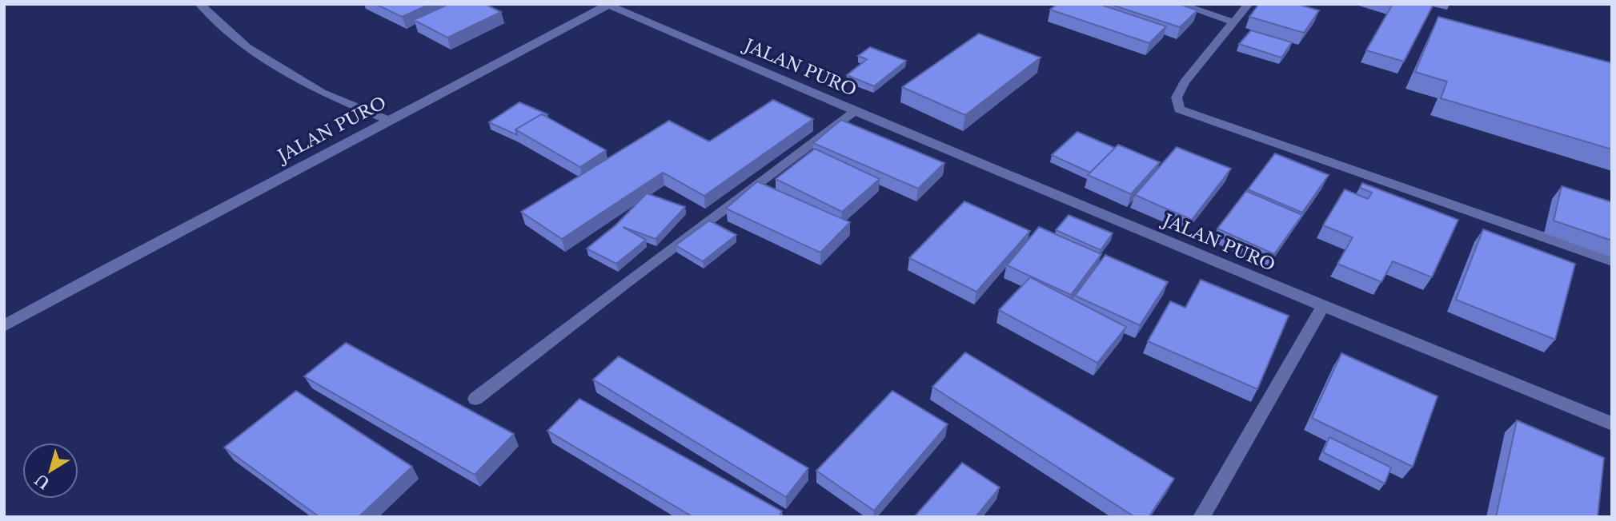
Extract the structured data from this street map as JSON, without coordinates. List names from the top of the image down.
{
  "streets": {
    "street": ["JALAN PURO"]
  },
  "north": "bottom left"
}
